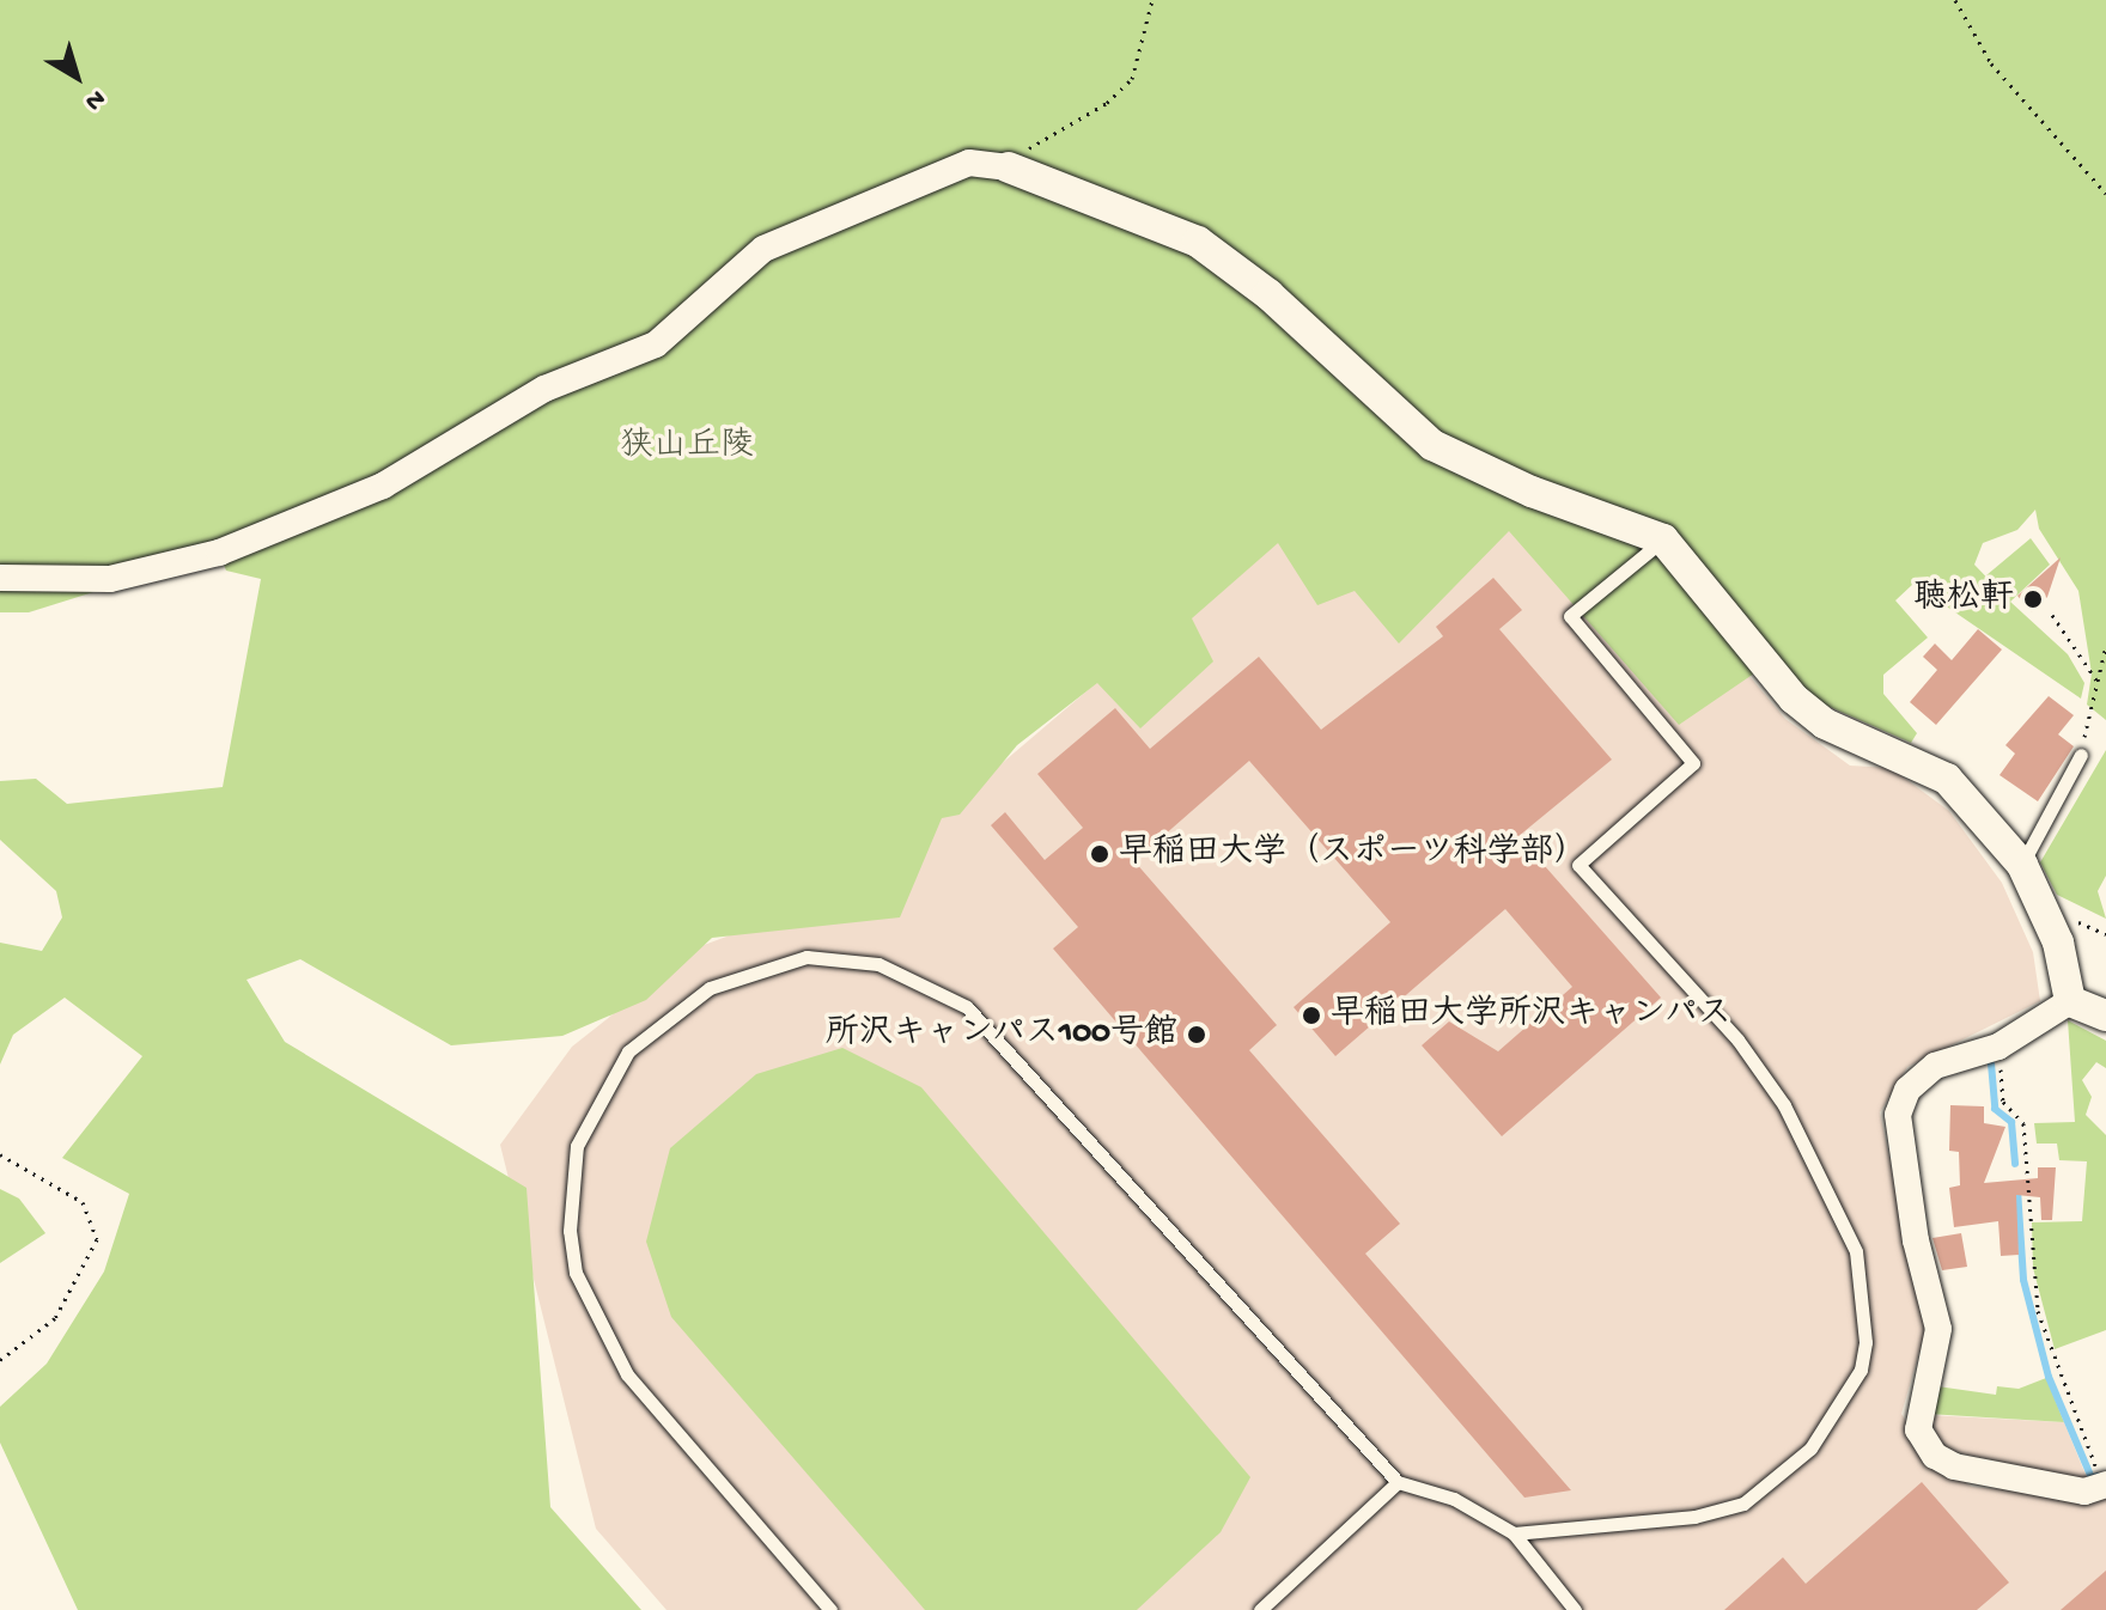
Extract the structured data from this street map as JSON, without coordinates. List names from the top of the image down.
{
  "parks": ["狭山丘陵"],
  "places": [
    "聴松軒",
    "早稲田大学（スポーツ科学部）",
    "早稲田大学所沢キャンパス",
    "所沢キャンパス100号館"
  ],
  "north": "bottom right"
}
